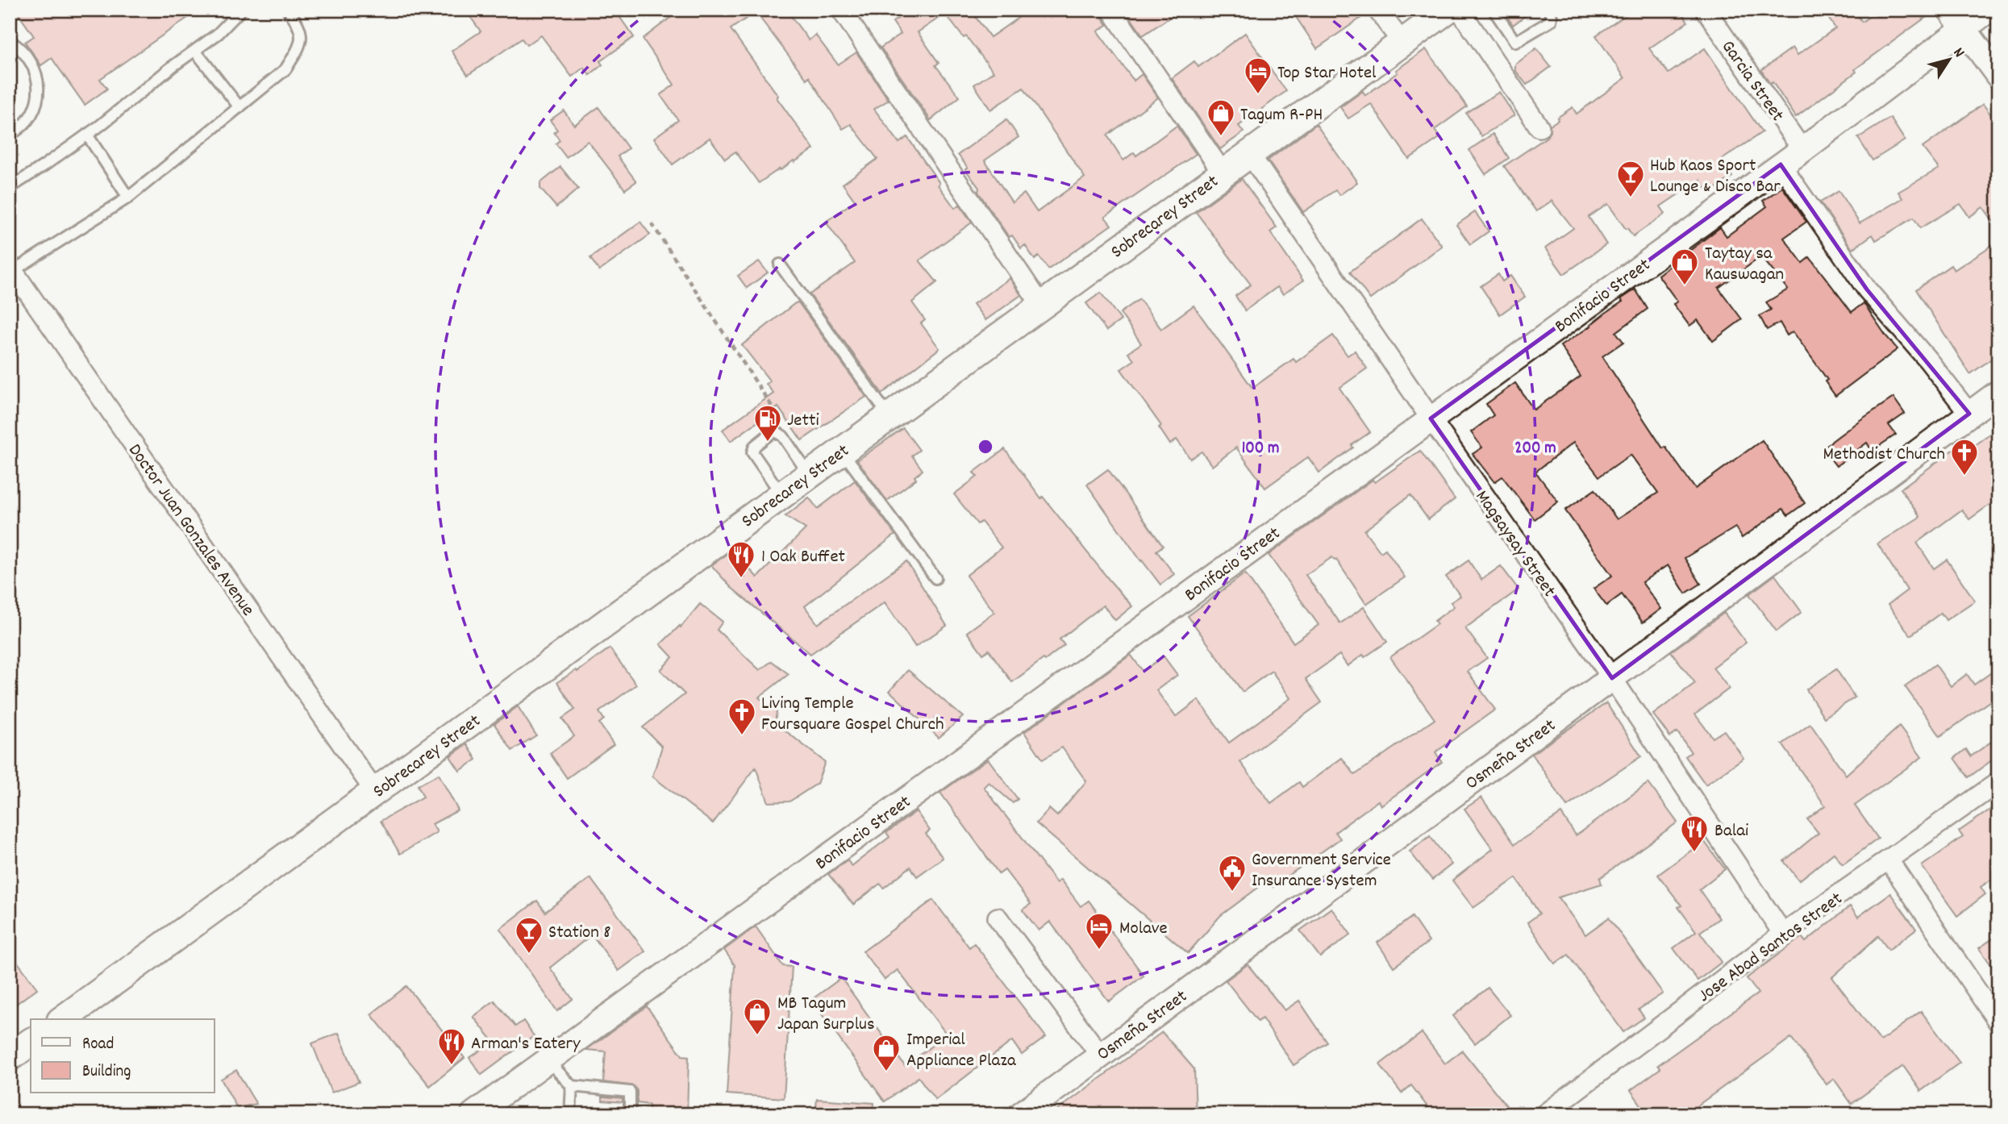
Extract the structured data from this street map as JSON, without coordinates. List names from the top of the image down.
{
  "streets": {
    "main road": ["Sobrecarey Street"],
    "street": [
      "Garcia Street",
      "Bonifacio Street",
      "Doctor Juan Gonzales Avenue",
      "Magsaysay Street",
      "Osmeña Street",
      "Jose Abad Santos Street"
    ]
  },
  "crossings": [
    ["Garcia Street", "Bonifacio Street"],
    ["Sobrecarey Street", "Doctor Juan Gonzales Avenue"],
    ["Sobrecarey Street", "Magsaysay Street"],
    ["Bonifacio Street", "Magsaysay Street"],
    ["Magsaysay Street", "Osmeña Street"],
    ["Magsaysay Street", "Jose Abad Santos Street"]
  ],
  "places": {
    "hotel": ["Top Star Hotel", "Molave"],
    "shop": [
      "Tagum R-PH",
      "Taytay sa Kauswagan",
      "MB Tagum Japan Surplus",
      "Imperial Appliance Plaza"
    ],
    "bar": ["Hub Kaos Sport Lounge & Disco Bar", "Station 8"],
    "fuel station": ["Jetti"],
    "church": ["Methodist Church", "Living Temple Foursquare Gospel Church"],
    "restaurant": ["1 Oak Buffet", "Balai", "Arman's Eatery"],
    "public building": ["Government Service Insurance System"]
  },
  "legend": ["Road", "Building"],
  "north": "top right",
  "rings": ["100 m", "200 m"]
}
